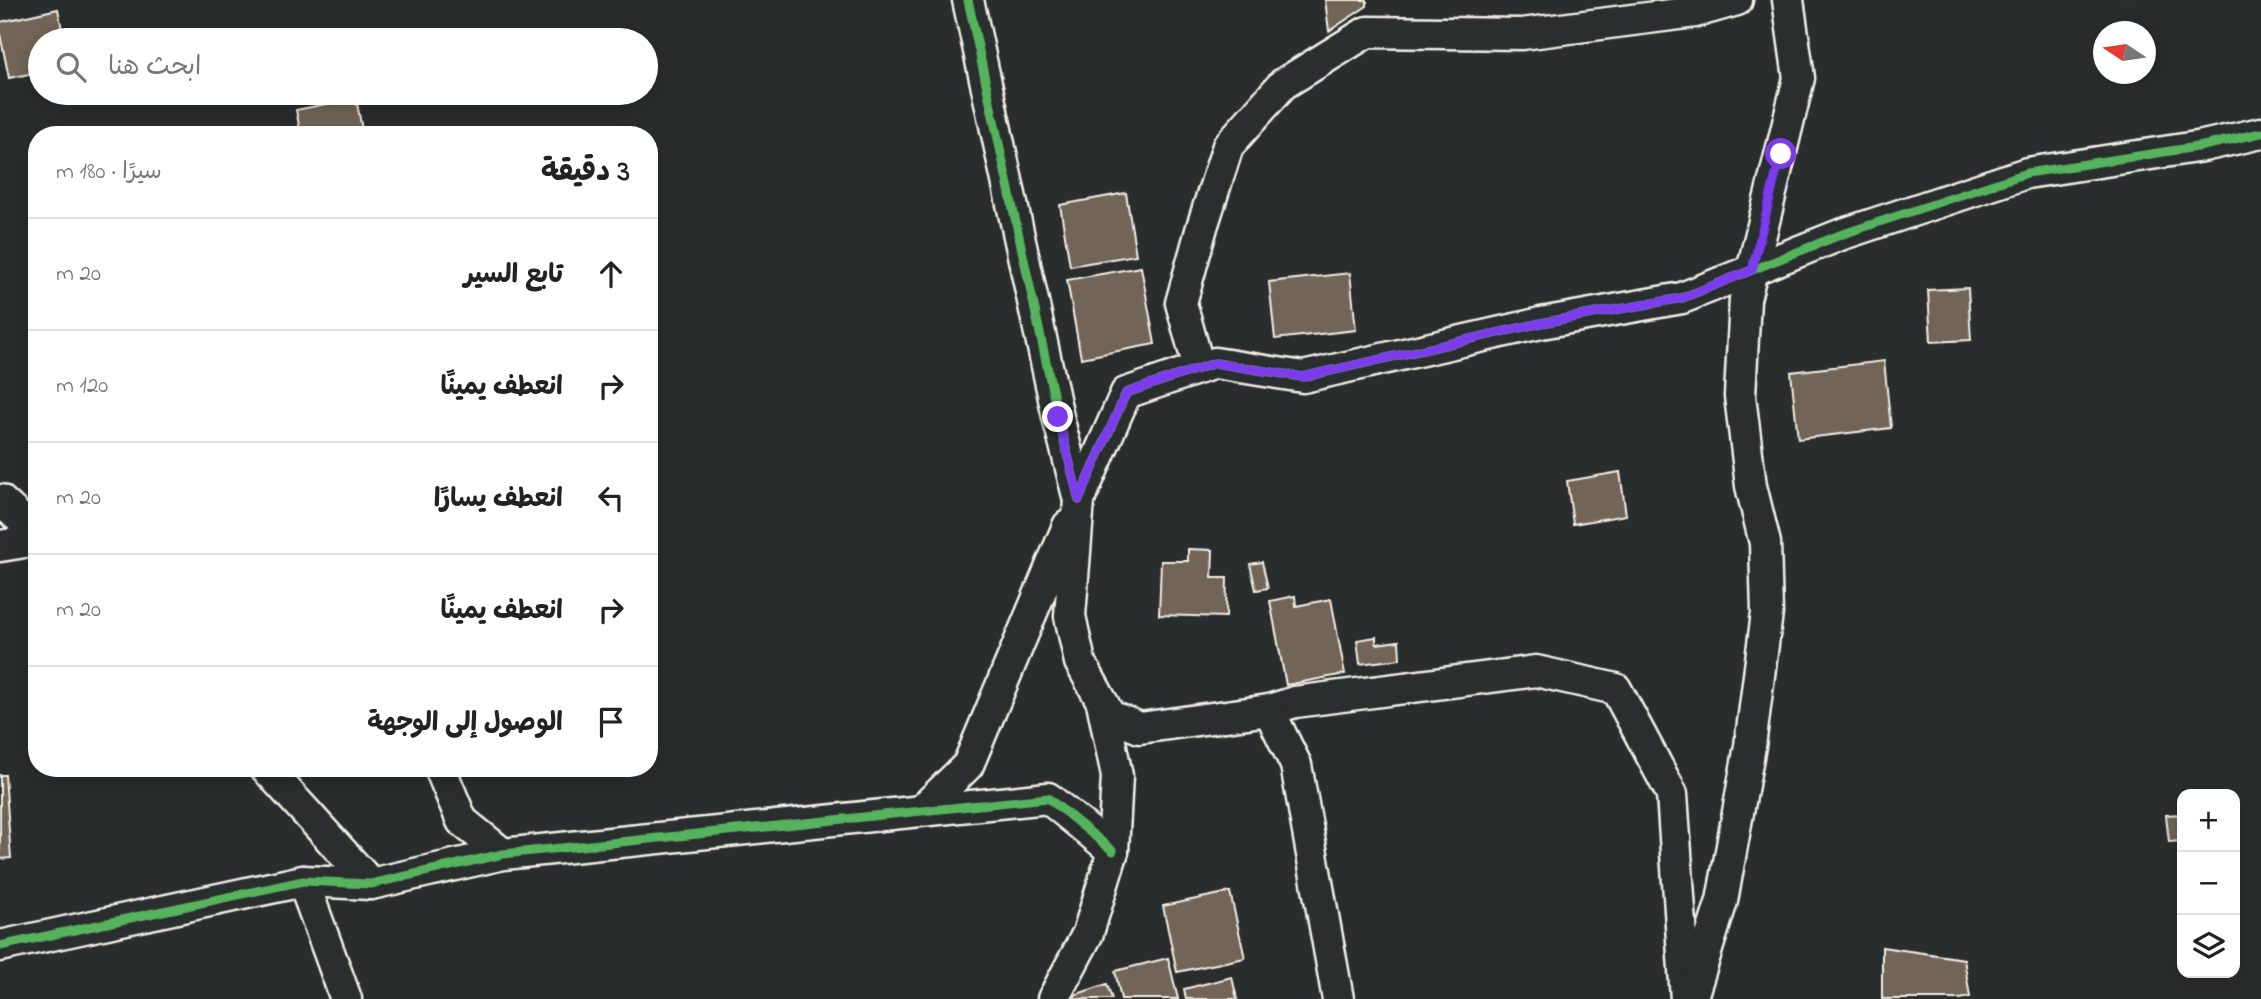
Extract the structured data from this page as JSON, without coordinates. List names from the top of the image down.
{
  "north": "left",
  "page": {
    "search": "ابحث هنا",
    "heading": ["3 دقيقة", "سيرًا · 180 m"],
    "list": [
      ["تابع السير", "20 m"],
      ["انعطف يمينًا", "120 m"],
      ["انعطف يسارًا", "20 m"],
      ["انعطف يمينًا", "20 m"],
      "الوصول إلى الوجهة"
    ],
    "map_buttons": ["+", "−"]
  }
}
